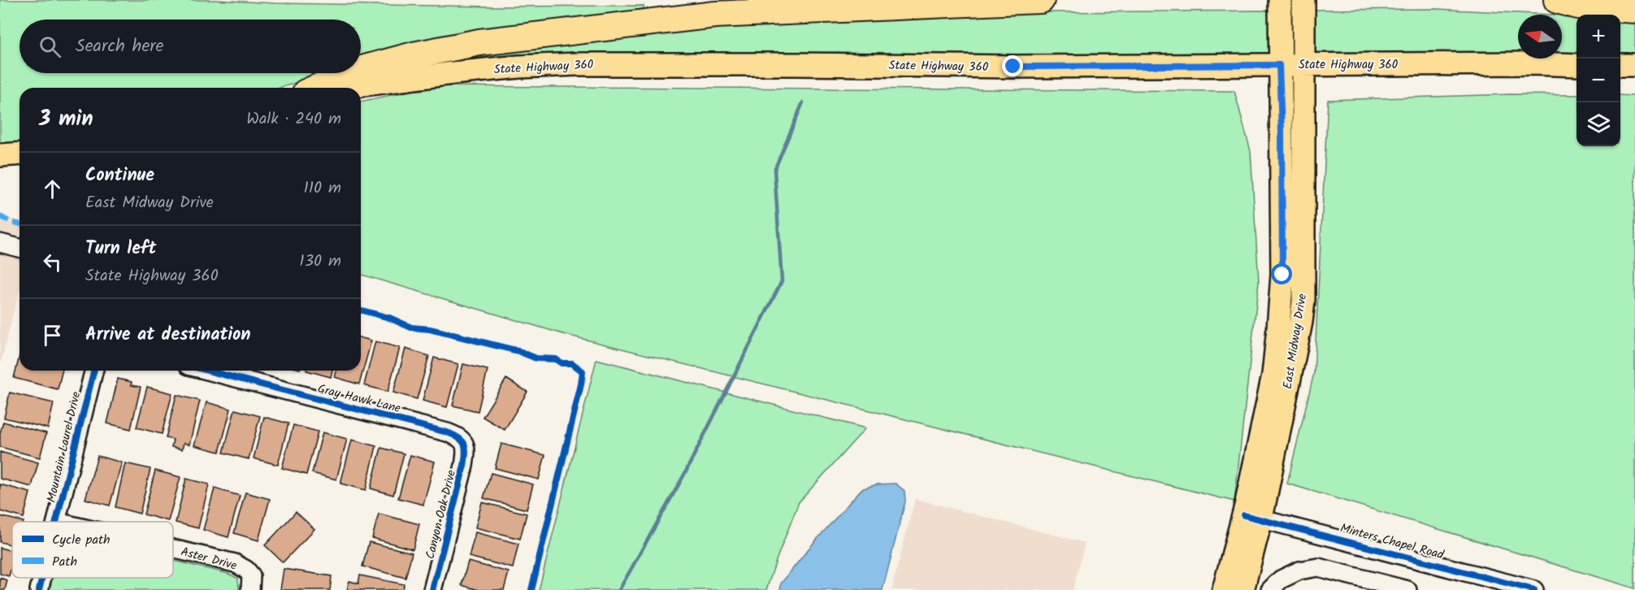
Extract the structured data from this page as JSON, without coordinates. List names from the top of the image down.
{
  "streets": {
    "main road": ["State Highway 360", "East Midway Drive"],
    "street": [
      "Gray Hawk Lane",
      "Mountain Laurel Drive",
      "Canyon Oak Drive",
      "Minters Chapel Road",
      "Aster Drive"
    ]
  },
  "crossings": [
    ["State Highway 360", "East Midway Drive"],
    ["East Midway Drive", "Minters Chapel Road"],
    ["Gray Hawk Lane", "Canyon Oak Drive"]
  ],
  "legend": ["Cycle path", "Path"],
  "north": "left",
  "page": {
    "map_buttons": ["+", "−"],
    "search": "Search here",
    "heading": ["3 min", "Walk · 240 m"],
    "list": [
      ["Continue", "East Midway Drive", "110 m"],
      ["Turn left", "State Highway 360", "130 m"],
      "Arrive at destination"
    ]
  }
}
